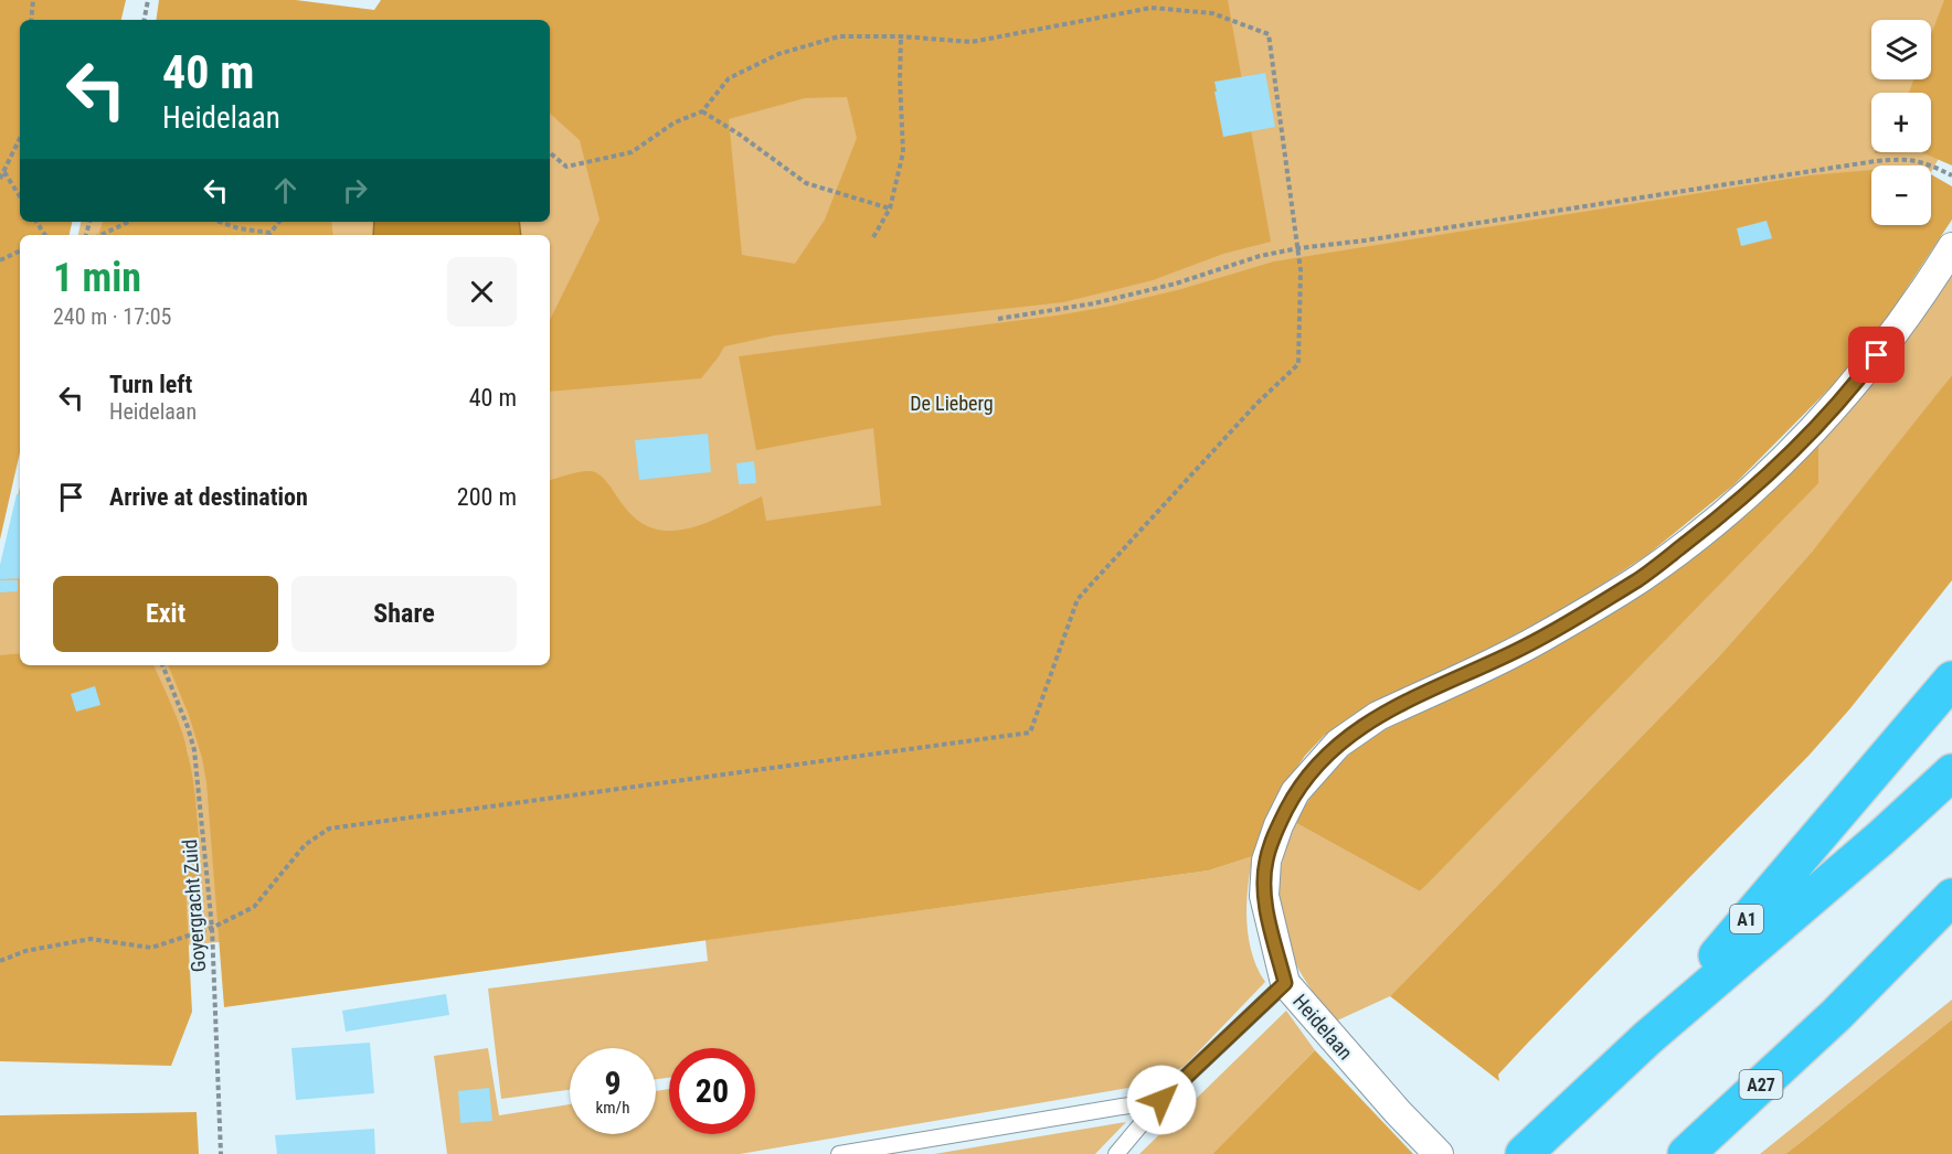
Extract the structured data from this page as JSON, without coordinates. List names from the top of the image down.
{
  "streets": {
    "highway": ["A1", "A27"],
    "street": ["Heidelaan"],
    "path": ["Goyergracht Zuid"]
  },
  "parks": ["De Lieberg"],
  "page": {
    "map_buttons": ["+", "−"],
    "turn": ["40 m", "Heidelaan"],
    "heading": ["1 min", "240 m · 17:05"],
    "list": [
      {
        "name": "Turn left",
        "note": "Heidelaan",
        "value": "40 m"
      },
      {
        "name": "Arrive at destination",
        "value": "200 m"
      }
    ],
    "buttons": ["Exit", "Share"],
    "speed": "9 km/h",
    "limit": "20"
  }
}
